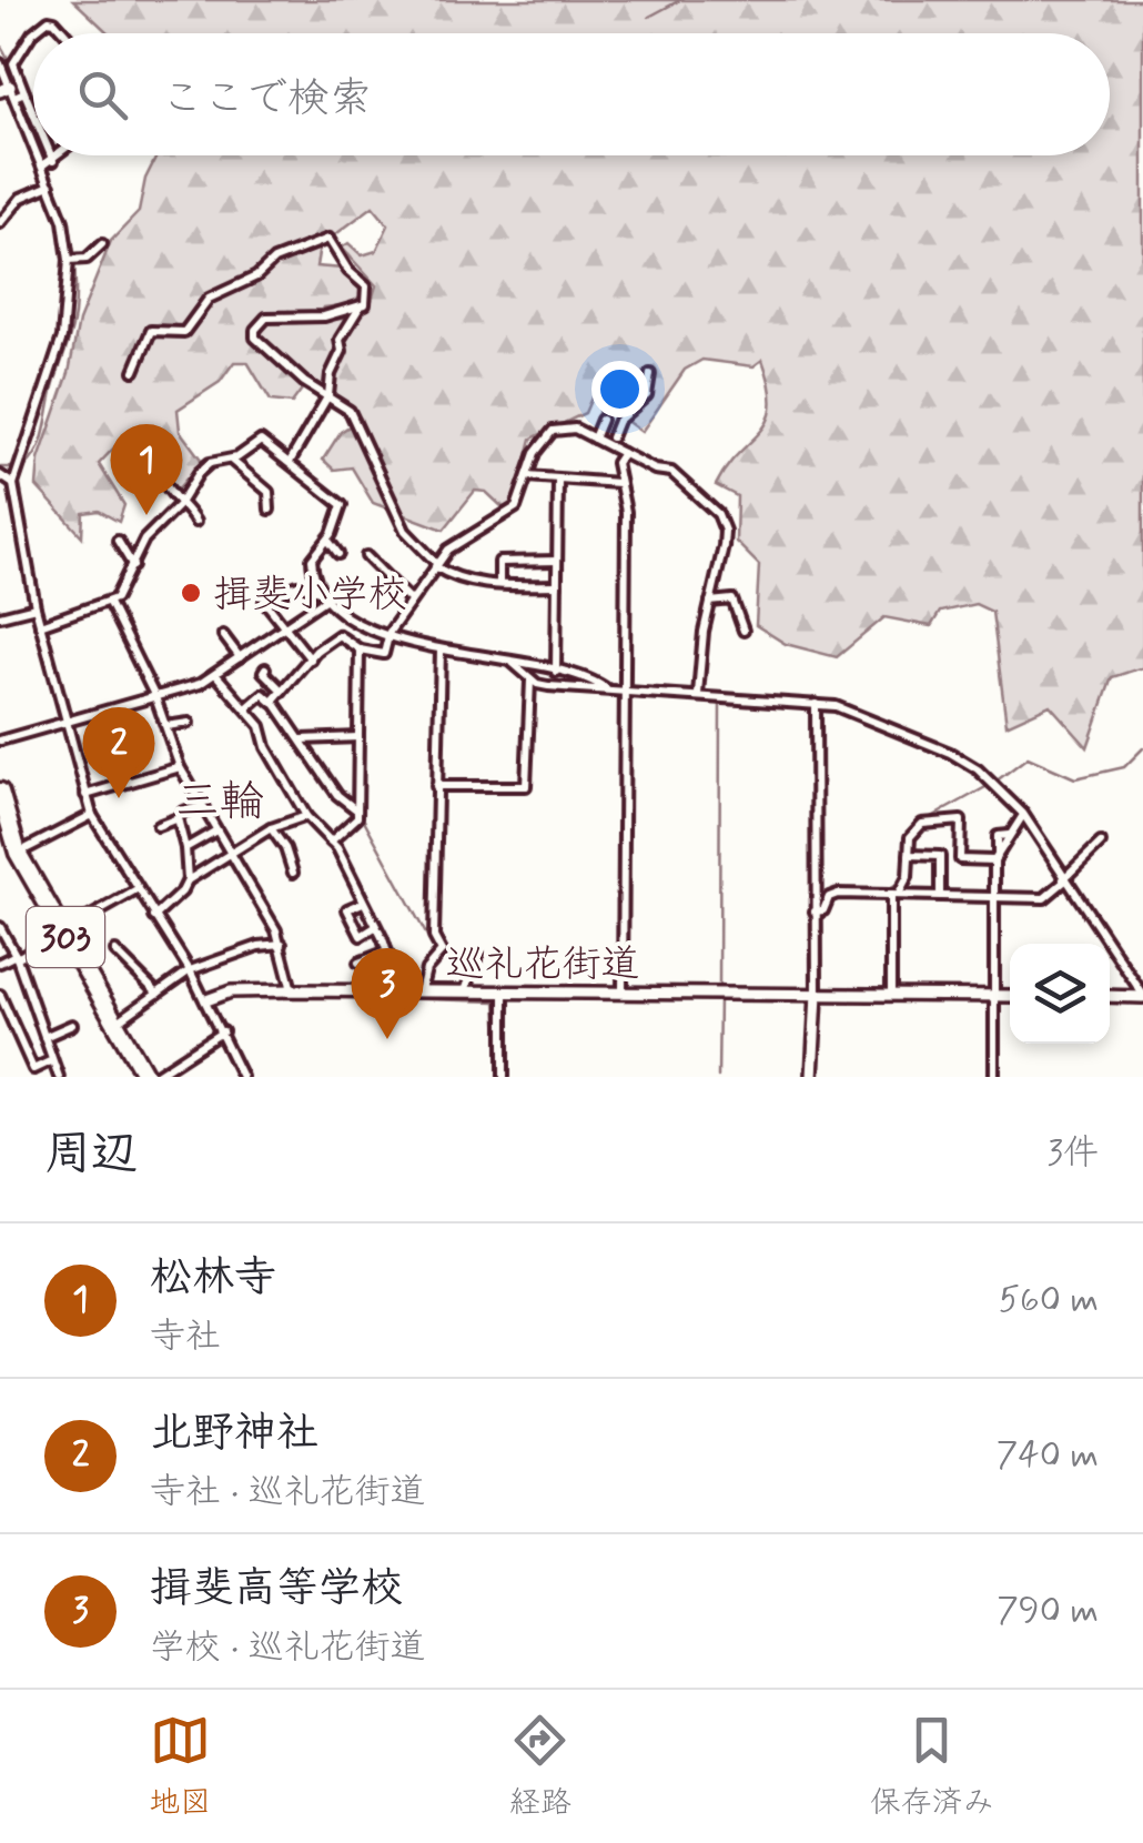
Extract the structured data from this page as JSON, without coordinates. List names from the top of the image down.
{
  "streets": {
    "highway": ["303"],
    "street": ["巡礼花街道"]
  },
  "districts": ["三輪"],
  "places": ["揖斐小学校"],
  "page": {
    "search": "ここで検索",
    "pins": ["1", "2", "3"],
    "heading": ["周辺", "3件"],
    "list": [
      {
        "mark": "1",
        "name": "松林寺",
        "note": "寺社",
        "value": "560 m"
      },
      {
        "mark": "2",
        "name": "北野神社",
        "note": "寺社 · 巡礼花街道",
        "value": "740 m"
      },
      {
        "mark": "3",
        "name": "揖斐高等学校",
        "note": "学校 · 巡礼花街道",
        "value": "790 m"
      }
    ],
    "nav": ["地図", "経路", "保存済み"]
  }
}
